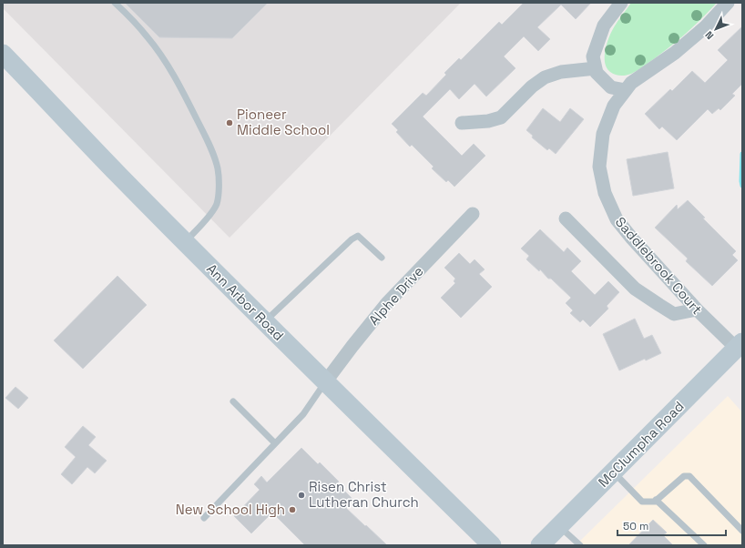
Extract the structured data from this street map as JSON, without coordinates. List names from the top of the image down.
{
  "streets": {
    "main road": ["Ann Arbor Road", "McClumpha Road"],
    "street": ["Saddlebrook Court", "Alphe Drive"]
  },
  "crossings": [
    ["Saddlebrook Court", "McClumpha Road"],
    ["Alphe Drive", "Ann Arbor Road"]
  ],
  "places": ["Pioneer Middle School", "Risen Christ Lutheran Church", "New School High"],
  "scale_bar": "50 m",
  "north": "bottom left"
}
